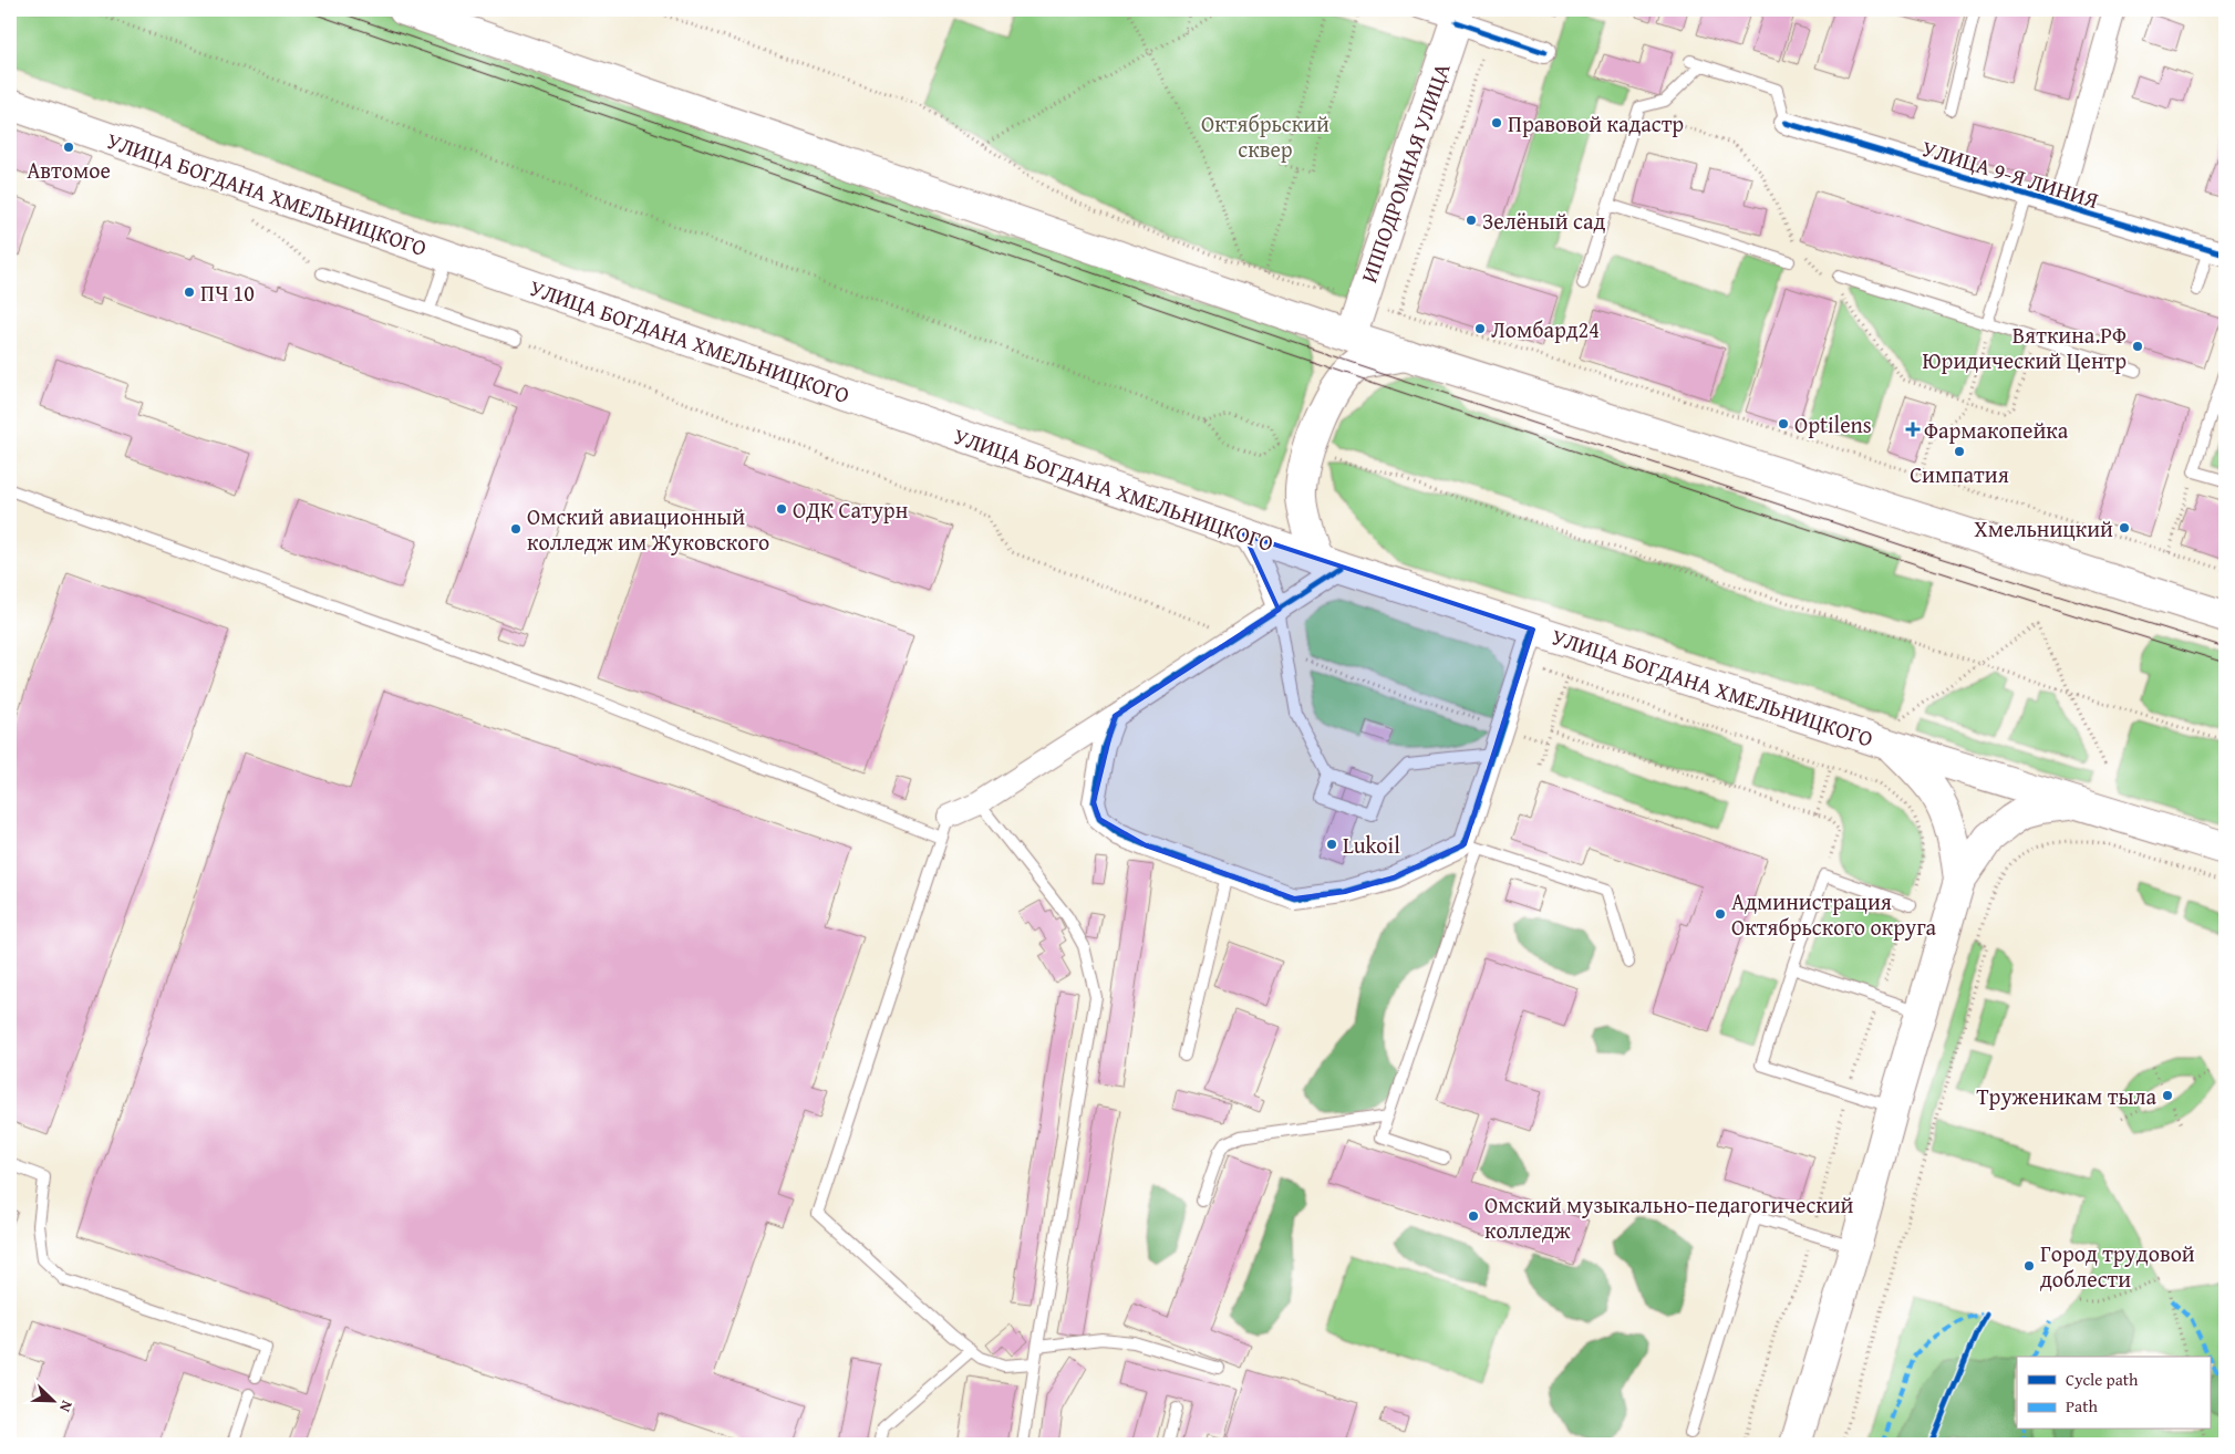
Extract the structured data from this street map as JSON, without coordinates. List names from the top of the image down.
{
  "streets": {
    "main road": ["ИППОДРОМНАЯ УЛИЦА", "УЛИЦА БОГДАНА ХМЕЛЬНИЦКОГО"],
    "street": ["УЛИЦА 9-Я ЛИНИЯ"]
  },
  "parks": ["Октябрьский сквер"],
  "places": {
    "other": [
      "Правовой кадастр",
      "Автомое",
      "Зелёный сад",
      "ПЧ 10",
      "Ломбард24",
      "Вяткина.РФ Юридический Центр",
      "Optilens",
      "Симпатия",
      "ОДК Сатурн",
      "Хмельницкий",
      "Омский авиационный колледж им Жуковского",
      "Lukoil",
      "Администрация Октябрьского округа",
      "Труженикам тыла",
      "Омский музыкально-педагогический колледж",
      "Город трудовой доблести"
    ],
    "health": ["Фармакопейка"]
  },
  "legend": ["Cycle path", "Path"],
  "north": "bottom right"
}
